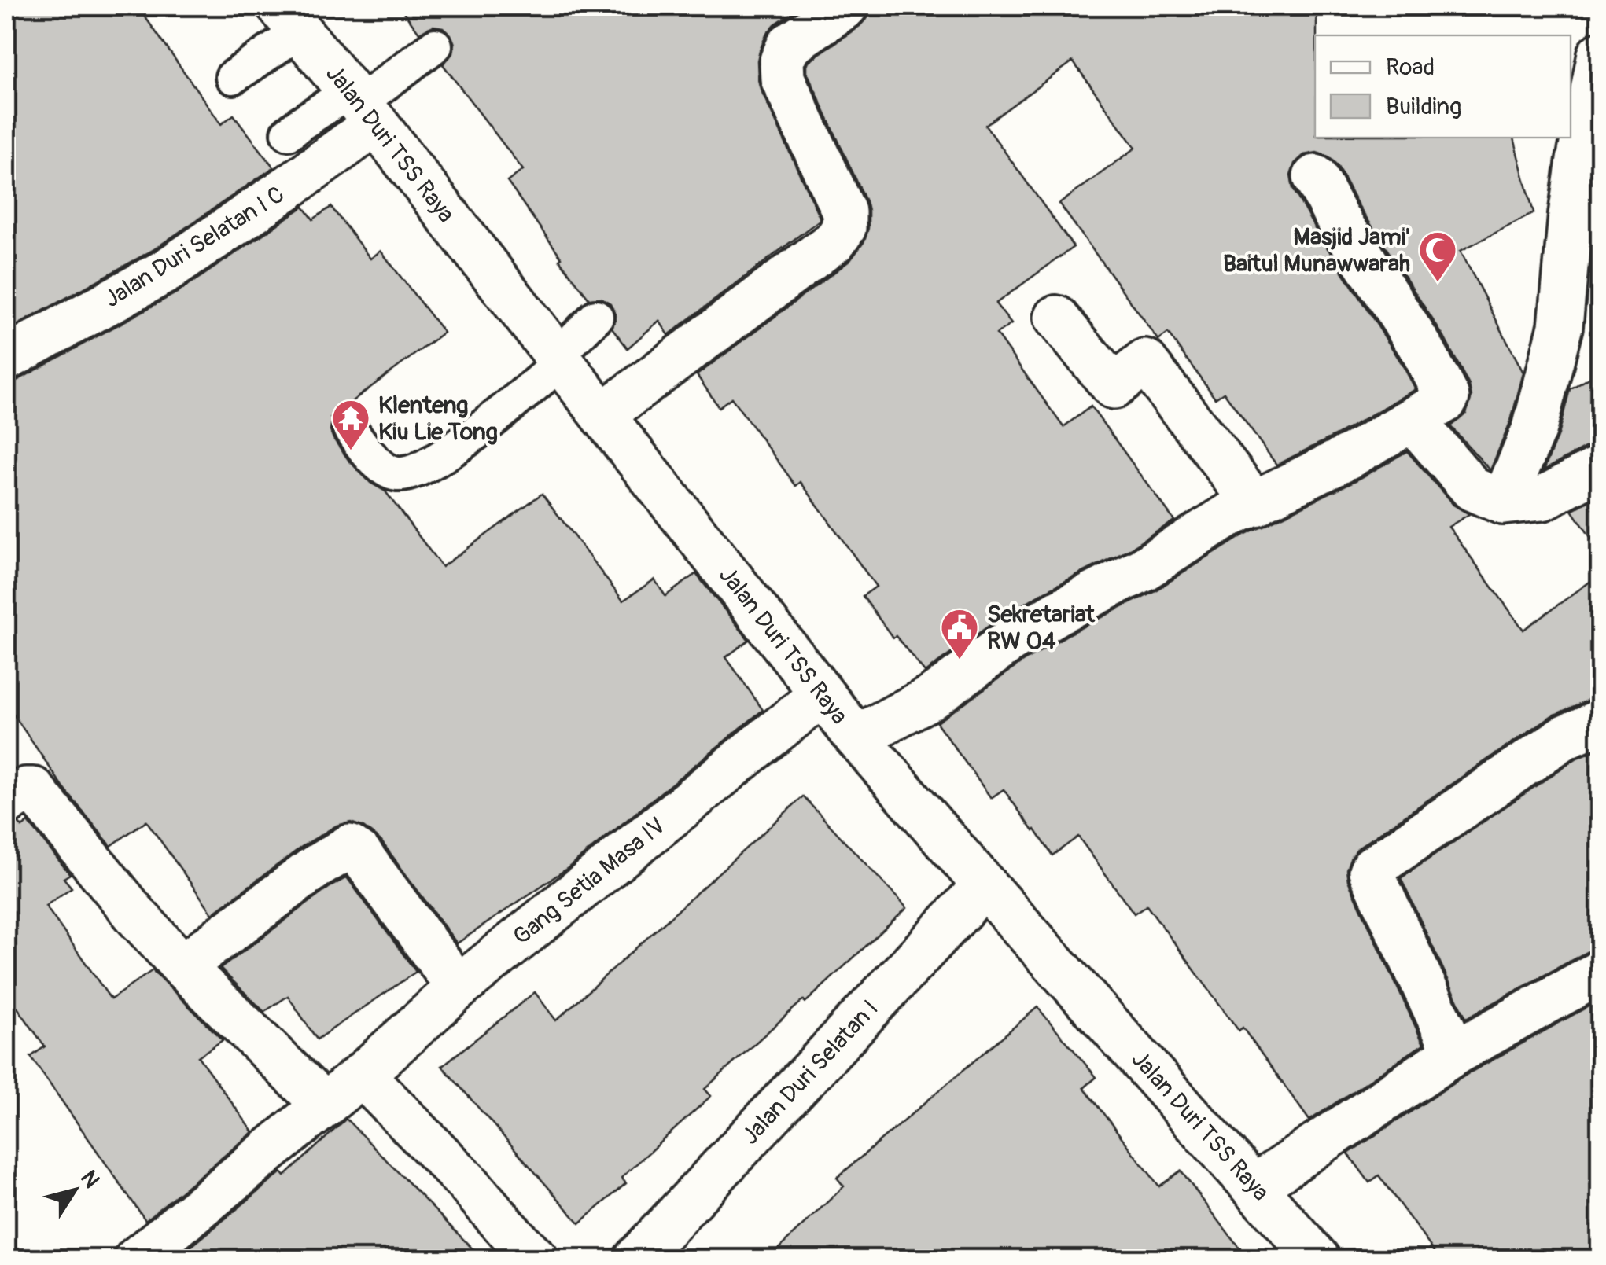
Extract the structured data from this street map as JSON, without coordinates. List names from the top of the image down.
{
  "streets": {
    "street": [
      "Jalan Duri TSS Raya",
      "Jalan Duri Selatan I C",
      "Gang Setia Masa IV",
      "Jalan Duri Selatan I"
    ]
  },
  "crossings": [
    ["Jalan Duri TSS Raya", "Jalan Duri Selatan I C"],
    ["Jalan Duri TSS Raya", "Gang Setia Masa IV"],
    ["Jalan Duri TSS Raya", "Jalan Duri Selatan I"]
  ],
  "places": {
    "mosque": ["Masjid Jami' Baitul Munawwarah"],
    "temple": ["Klenteng Kiu Lie Tong"],
    "public building": ["Sekretariat RW 04"]
  },
  "legend": ["Road", "Building"],
  "north": "top right"
}
